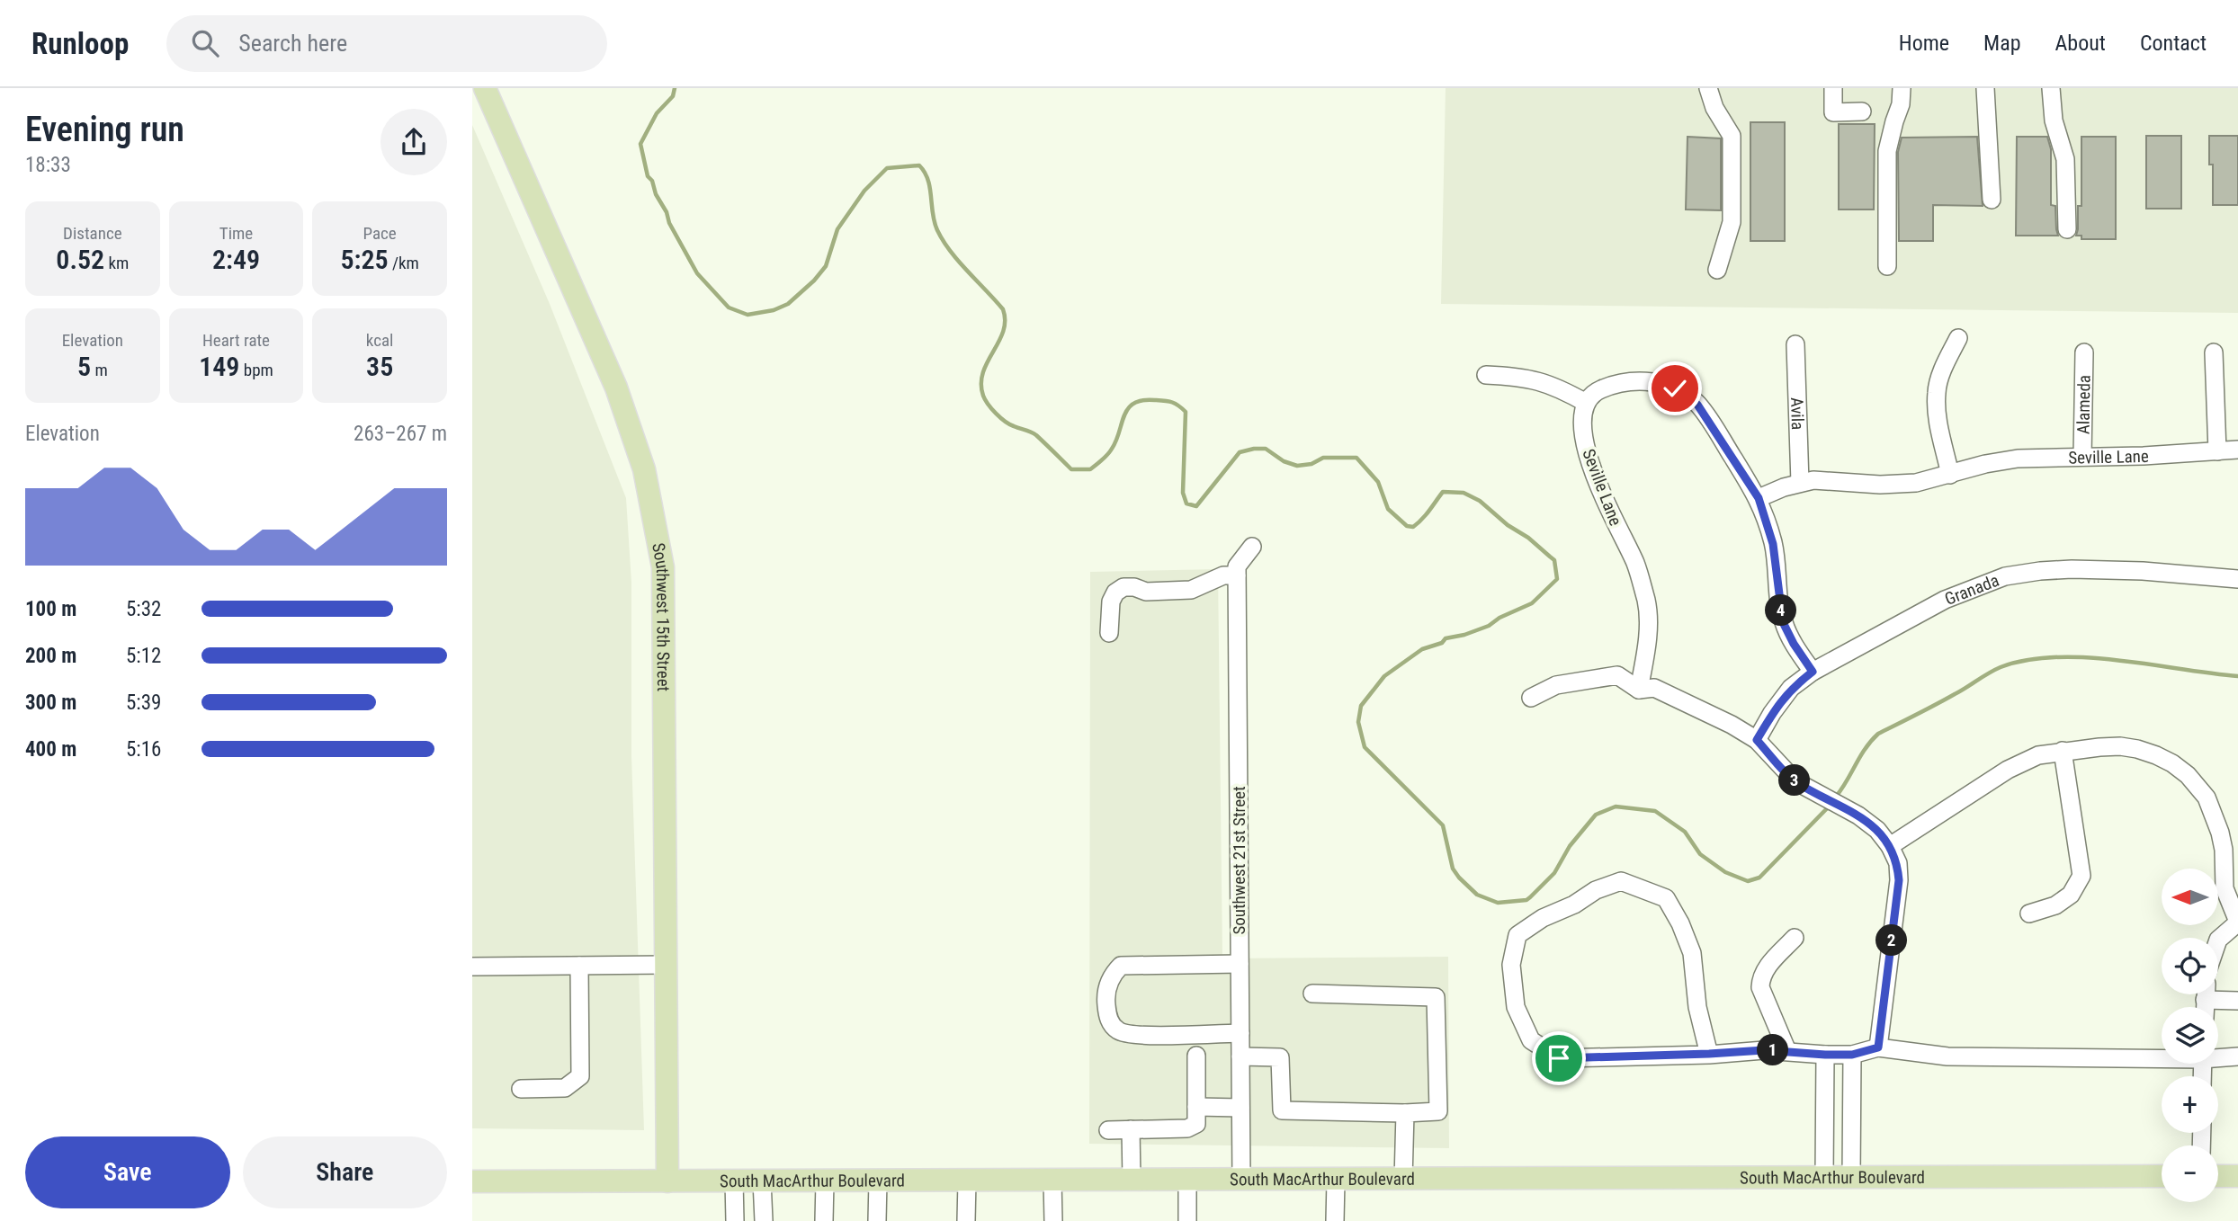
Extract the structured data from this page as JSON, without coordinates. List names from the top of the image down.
{
  "streets": {
    "main road": ["Southwest 15th Street", "South MacArthur Boulevard"],
    "street": [
      "Alameda",
      "Avila",
      "Seville Lane",
      "Granada",
      "Southwest 21st Street"
    ]
  },
  "crossings": [
    ["Alameda", "Seville Lane"],
    ["Avila", "Seville Lane"],
    ["Southwest 15th Street", "South MacArthur Boulevard"],
    ["Southwest 21st Street", "South MacArthur Boulevard"]
  ],
  "north": "left",
  "page": {
    "header": "Runloop",
    "search": "Search here",
    "nav": [
      "Home",
      "Map",
      "About",
      "Contact"
    ],
    "heading": ["Evening run", "18:33"],
    "stats": [
      ["Distance", "0.52 km"],
      ["Time", "2:49"],
      ["Pace", "5:25 /km"],
      ["Elevation", "5 m"],
      ["Heart rate", "149 bpm"],
      ["kcal", "35"]
    ],
    "chart": ["Elevation", "263–267 m"],
    "list": [
      {
        "name": "100 m",
        "note": "5:32"
      },
      {
        "name": "200 m",
        "note": "5:12"
      },
      {
        "name": "300 m",
        "note": "5:39"
      },
      {
        "name": "400 m",
        "note": "5:16"
      }
    ],
    "pins": [
      "4",
      "3",
      "2",
      "1"
    ],
    "map_buttons": ["+", "−"],
    "buttons": ["Save", "Share"]
  }
}
